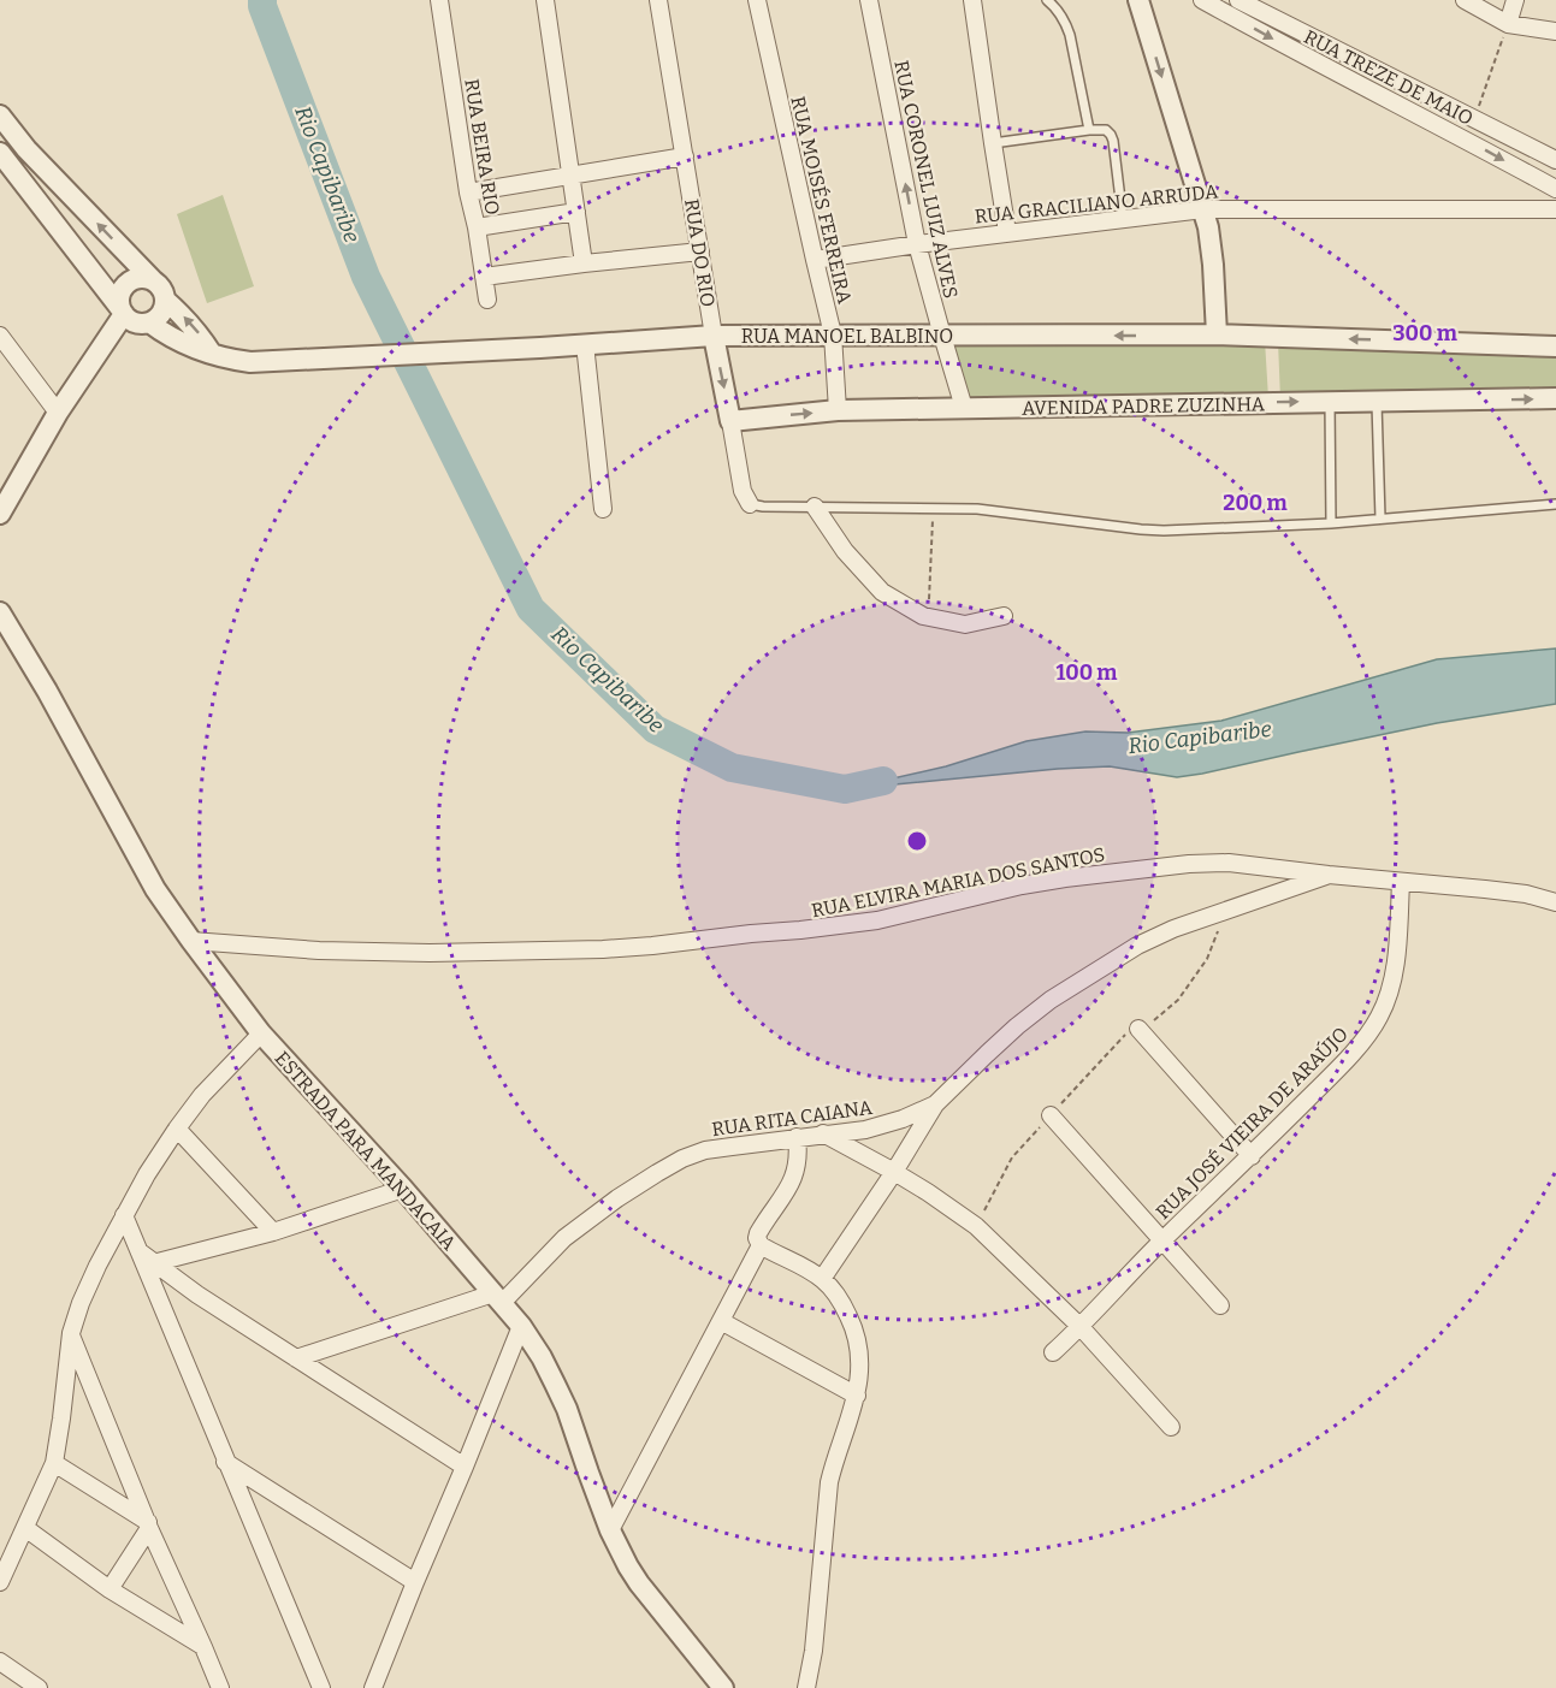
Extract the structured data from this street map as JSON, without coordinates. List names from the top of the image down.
{
  "streets": {
    "street": [
      "RUA TREZE DE MAIO",
      "RUA BEIRA RIO",
      "RUA CORONEL LUIZ ALVES",
      "RUA MOISÉS FERREIRA",
      "RUA GRACILIANO ARRUDA",
      "RUA DO RIO",
      "RUA MANOEL BALBINO",
      "AVENIDA PADRE ZUZINHA",
      "RUA ELVIRA MARIA DOS SANTOS",
      "RUA RITA CAIANA",
      "RUA JOSÉ VIEIRA DE ARAÚJO",
      "ESTRADA PARA MANDACAIA"
    ]
  },
  "crossings": [
    ["RUA CORONEL LUIZ ALVES", "RUA GRACILIANO ARRUDA"],
    ["RUA CORONEL LUIZ ALVES", "RUA MANOEL BALBINO"],
    ["RUA CORONEL LUIZ ALVES", "AVENIDA PADRE ZUZINHA"],
    ["RUA MOISÉS FERREIRA", "RUA GRACILIANO ARRUDA"],
    ["RUA MOISÉS FERREIRA", "RUA MANOEL BALBINO"],
    ["RUA MOISÉS FERREIRA", "AVENIDA PADRE ZUZINHA"],
    ["RUA DO RIO", "RUA MANOEL BALBINO"],
    ["RUA DO RIO", "AVENIDA PADRE ZUZINHA"],
    ["RUA ELVIRA MARIA DOS SANTOS", "RUA RITA CAIANA"],
    ["RUA ELVIRA MARIA DOS SANTOS", "RUA JOSÉ VIEIRA DE ARAÚJO"],
    ["RUA ELVIRA MARIA DOS SANTOS", "ESTRADA PARA MANDACAIA"],
    ["RUA RITA CAIANA", "ESTRADA PARA MANDACAIA"]
  ],
  "one_way": ["RUA MANOEL BALBINO", "AVENIDA PADRE ZUZINHA"],
  "water": ["Rio Capibaribe"],
  "rings": ["300 m", "200 m", "100 m"]
}
